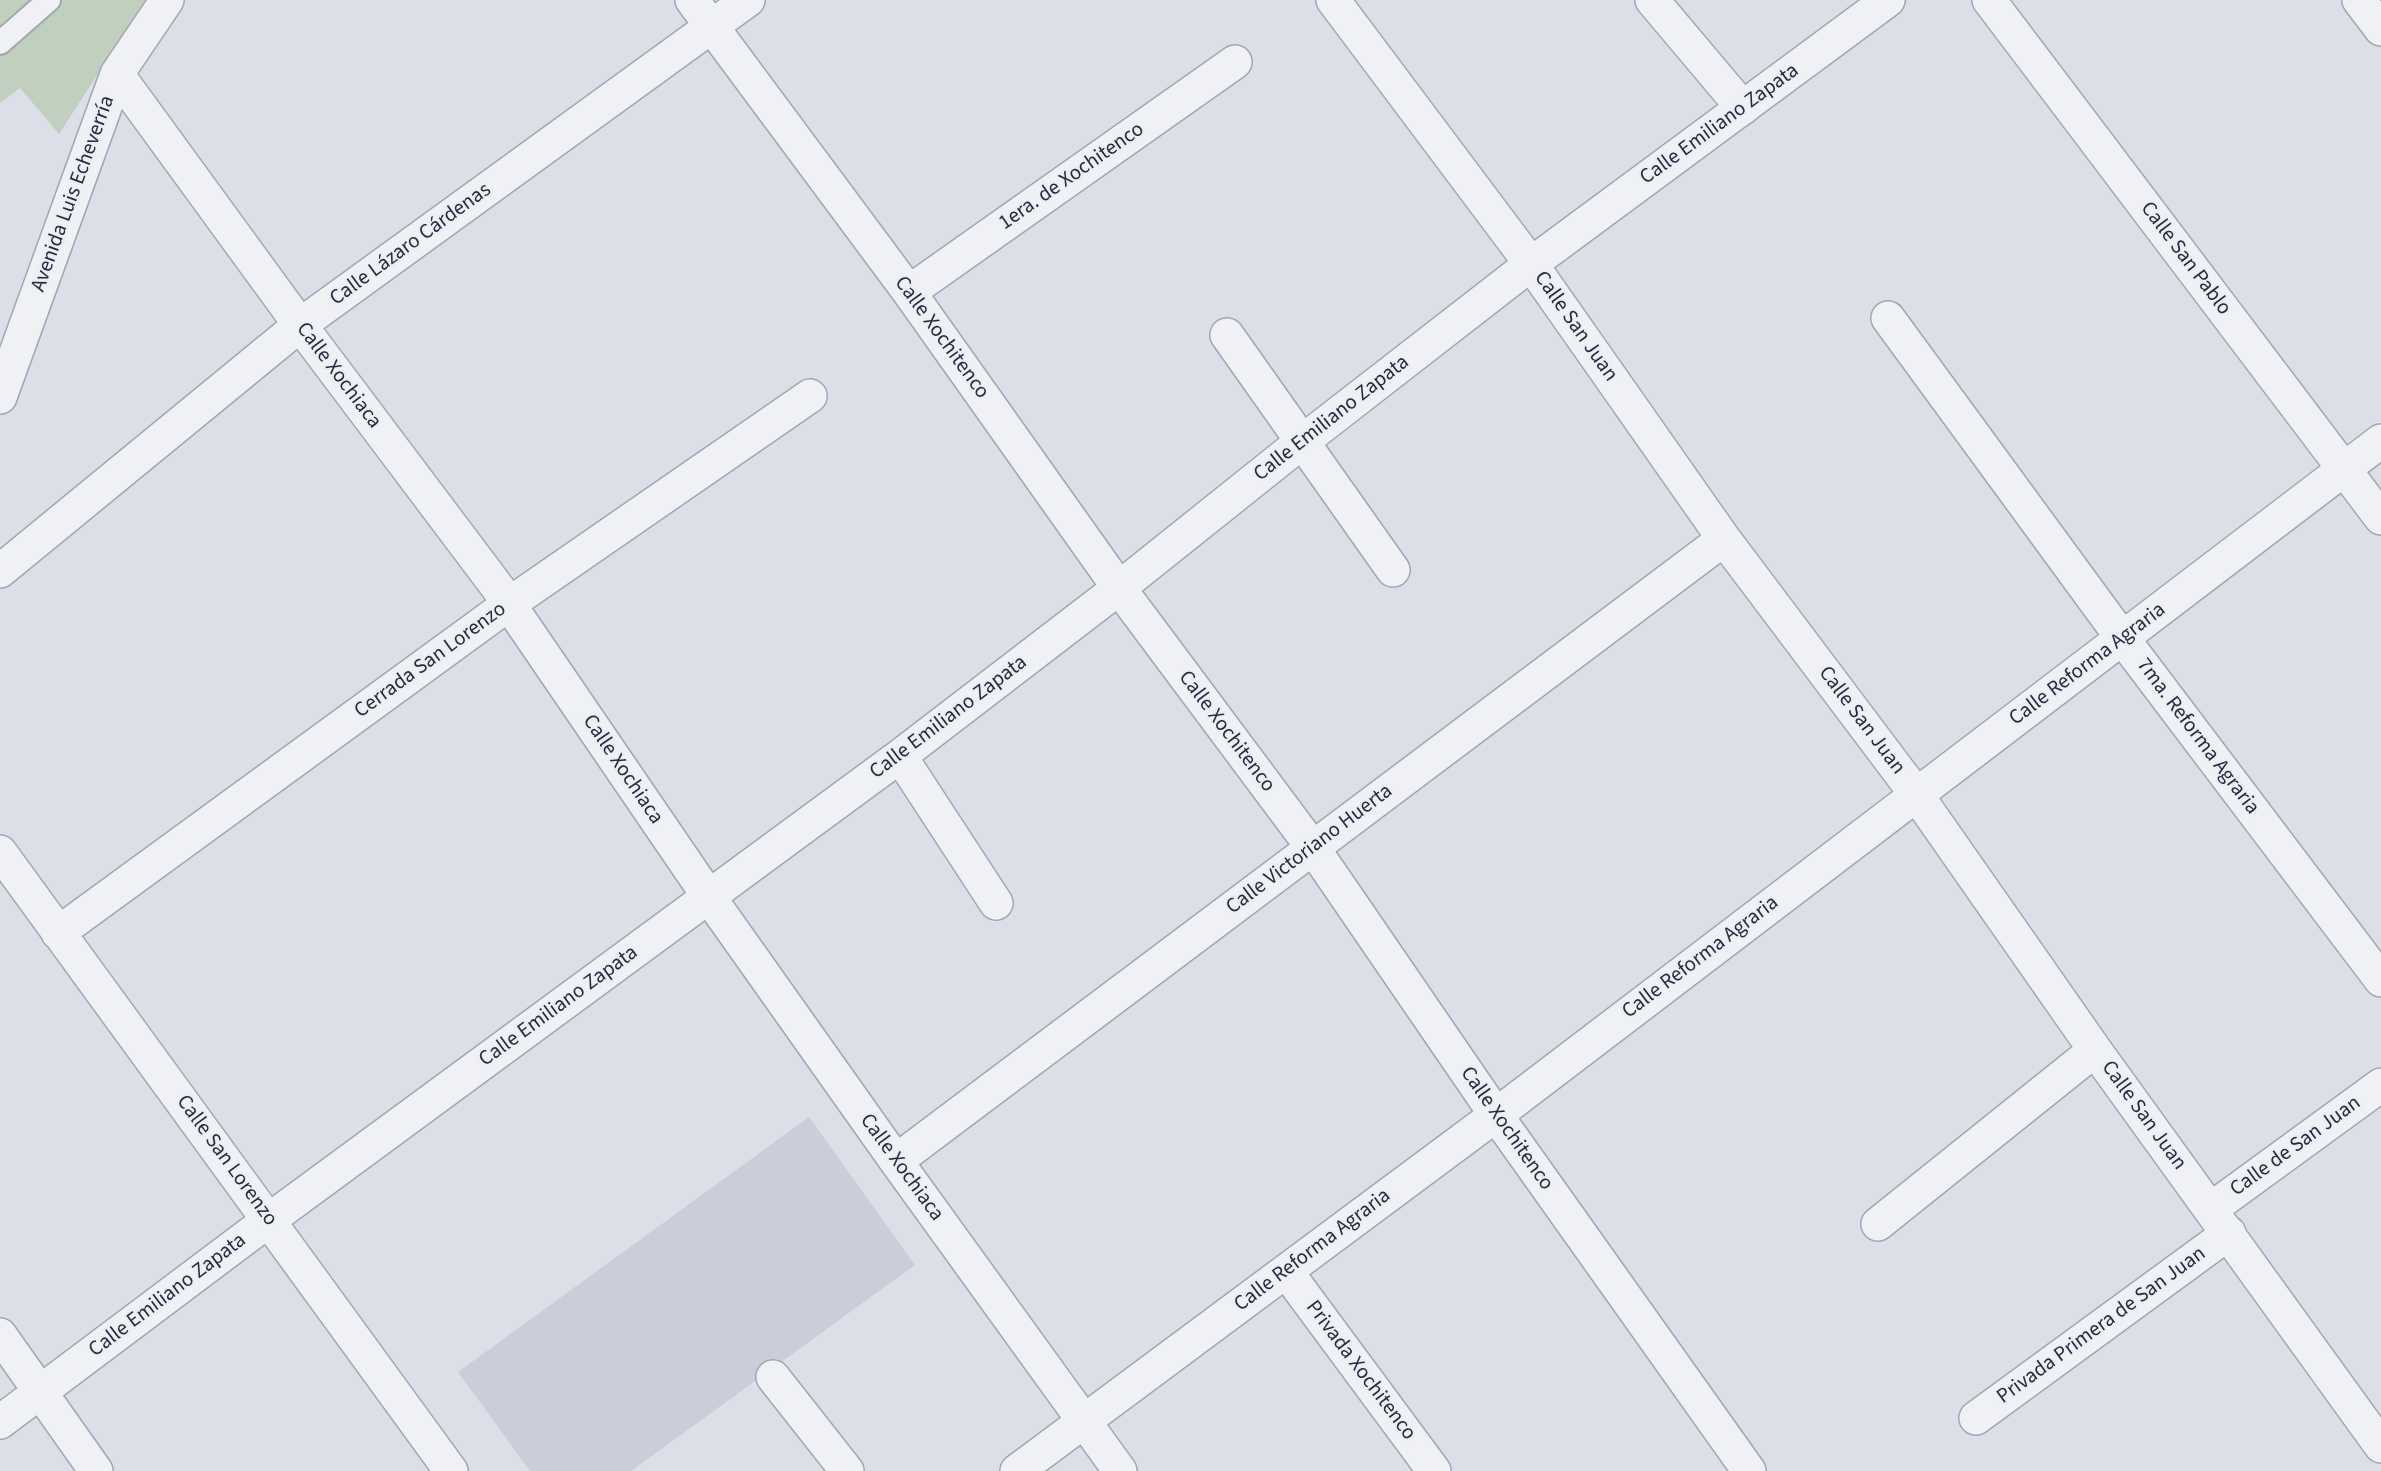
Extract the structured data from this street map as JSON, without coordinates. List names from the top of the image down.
{
  "streets": {
    "street": [
      "Calle Emiliano Zapata",
      "1era. de Xochitenco",
      "Avenida Luis Echeverría",
      "Calle Lázaro Cárdenas",
      "Calle San Pablo",
      "Calle San Juan",
      "Calle Xochitenco",
      "Calle Xochiaca",
      "Cerrada San Lorenzo",
      "Calle Reforma Agraria",
      "7ma. Reforma Agraria",
      "Calle Victoriano Huerta",
      "Calle de San Juan",
      "Calle San Lorenzo",
      "Privada Primera de San Juan",
      "Privada Xochitenco"
    ]
  },
  "crossings": [
    ["Calle Emiliano Zapata", "Calle San Juan"],
    ["Calle Emiliano Zapata", "Calle Xochitenco"],
    ["Calle Emiliano Zapata", "Calle Xochiaca"],
    ["Calle Emiliano Zapata", "Calle San Lorenzo"],
    ["1era. de Xochitenco", "Calle Xochitenco"],
    ["Avenida Luis Echeverría", "Calle Xochiaca"],
    ["Calle Lázaro Cárdenas", "Calle Xochitenco"],
    ["Calle Lázaro Cárdenas", "Calle Xochiaca"],
    ["Calle San Pablo", "Calle Reforma Agraria"],
    ["Calle San Juan", "Calle Reforma Agraria"],
    ["Calle San Juan", "Calle Victoriano Huerta"],
    ["Calle San Juan", "Calle de San Juan"],
    ["Calle San Juan", "Privada Primera de San Juan"],
    ["Calle Xochitenco", "Calle Reforma Agraria"],
    ["Calle Xochitenco", "Calle Victoriano Huerta"],
    ["Calle Xochiaca", "Cerrada San Lorenzo"],
    ["Calle Xochiaca", "Calle Reforma Agraria"],
    ["Calle Xochiaca", "Calle Victoriano Huerta"],
    ["Cerrada San Lorenzo", "Calle San Lorenzo"],
    ["Calle Reforma Agraria", "7ma. Reforma Agraria"],
    ["Calle Reforma Agraria", "Privada Xochitenco"],
    ["Calle de San Juan", "Privada Primera de San Juan"]
  ]
}
